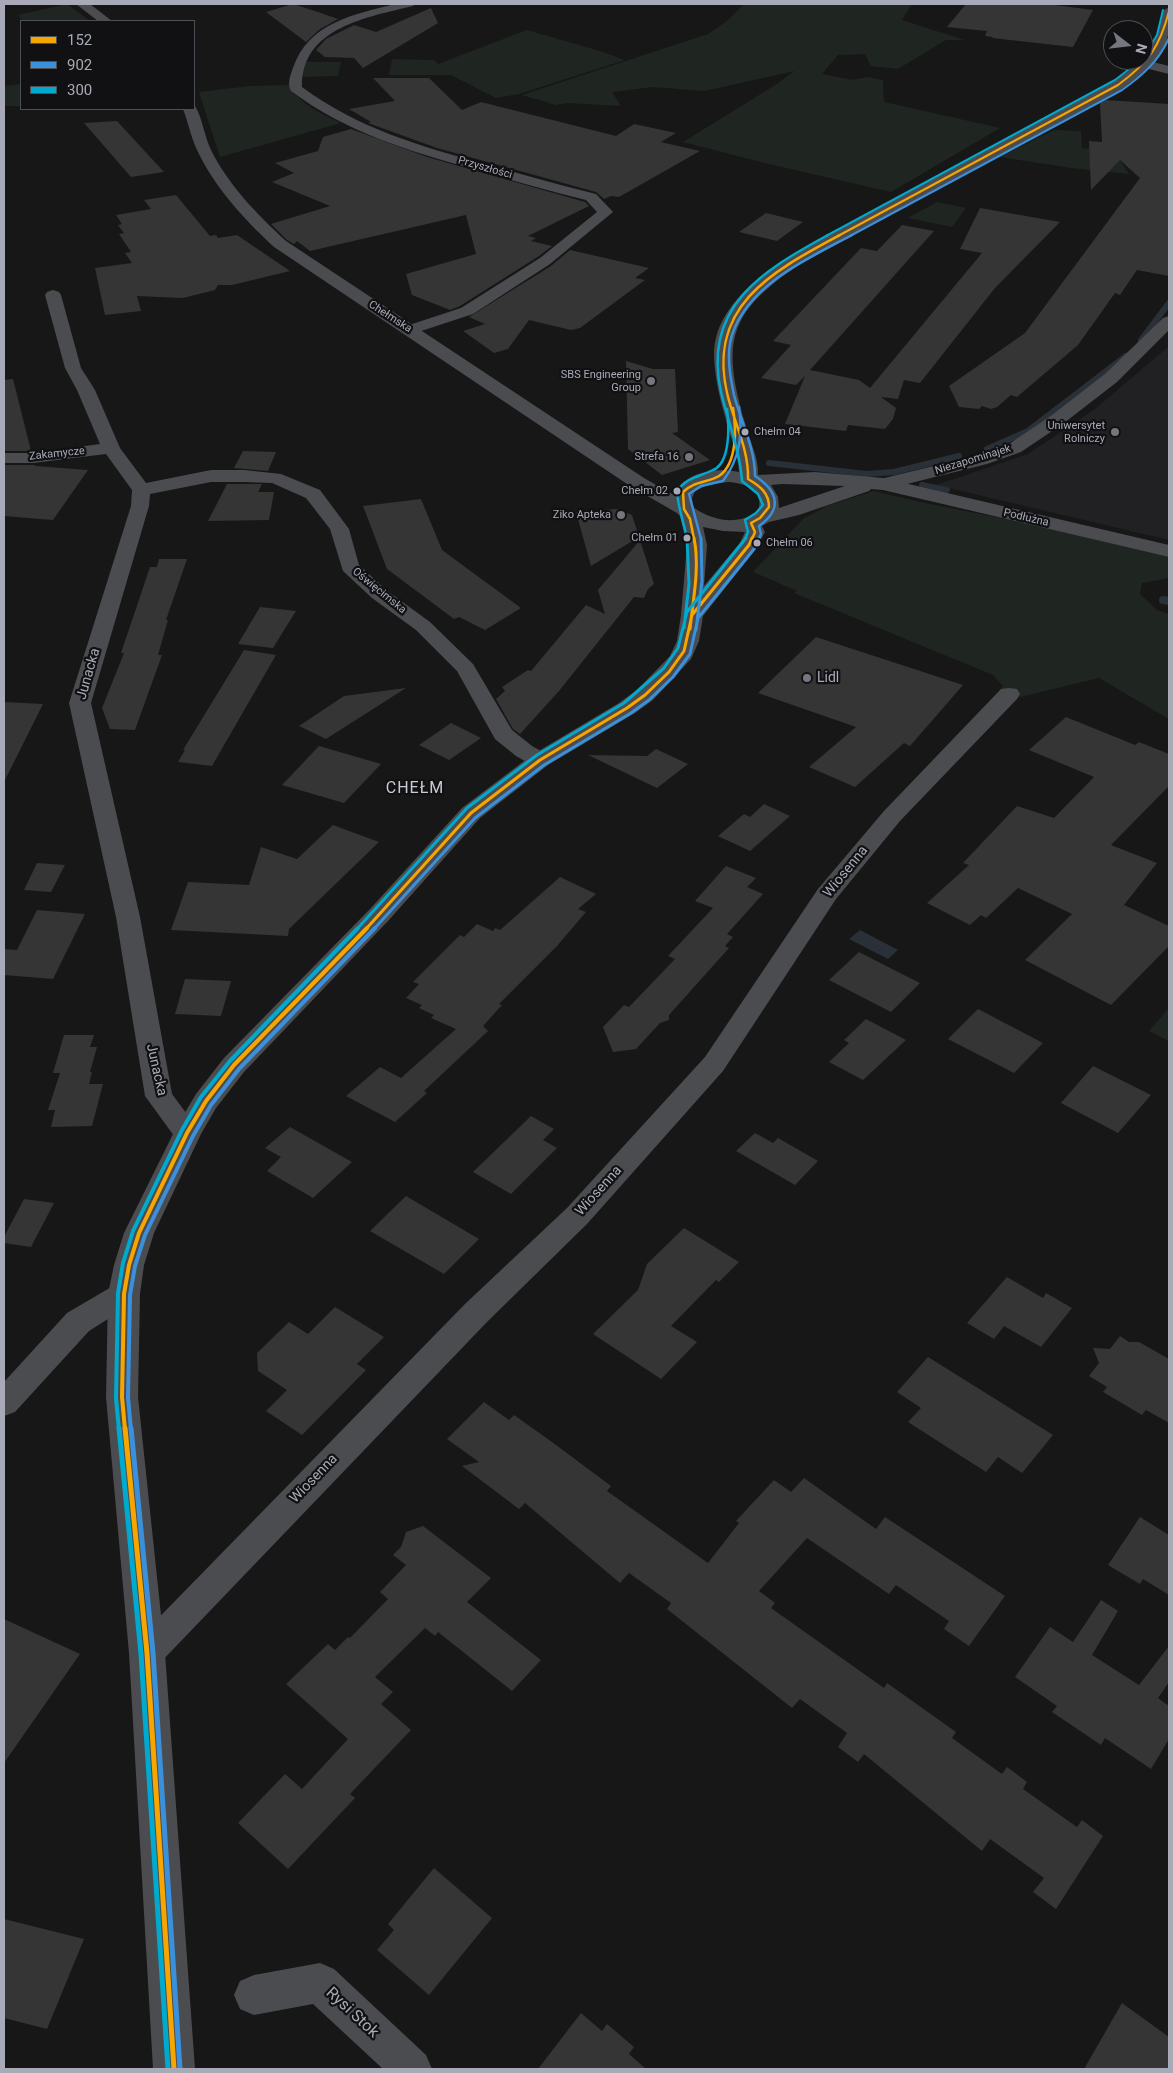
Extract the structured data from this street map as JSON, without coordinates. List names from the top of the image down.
{
  "streets": {
    "street": [
      "Przyszłości",
      "Chełmska",
      "Zakamycze",
      "Niezapominajek",
      "Podłużna",
      "Oświęcimska",
      "Junacka",
      "Wiosenna",
      "Rysi Stok"
    ]
  },
  "crossings": [
    ["Przyszłości", "Chełmska"],
    ["Chełmska", "Podłużna"],
    ["Niezapominajek", "Podłużna"],
    ["Oświęcimska", "Junacka"]
  ],
  "districts": ["CHEŁM"],
  "places": [
    "SBS Engineering Group",
    "Chełm 04",
    "Uniwersytet Rolniczy",
    "Strefa 16",
    "Chełm 02",
    "Ziko Apteka",
    "Chełm 01",
    "Chełm 06",
    "Lidl"
  ],
  "lines": ["transit line 300", "transit line 152", "transit line 902"],
  "legend": ["152", "902", "300"],
  "north": "right"
}
